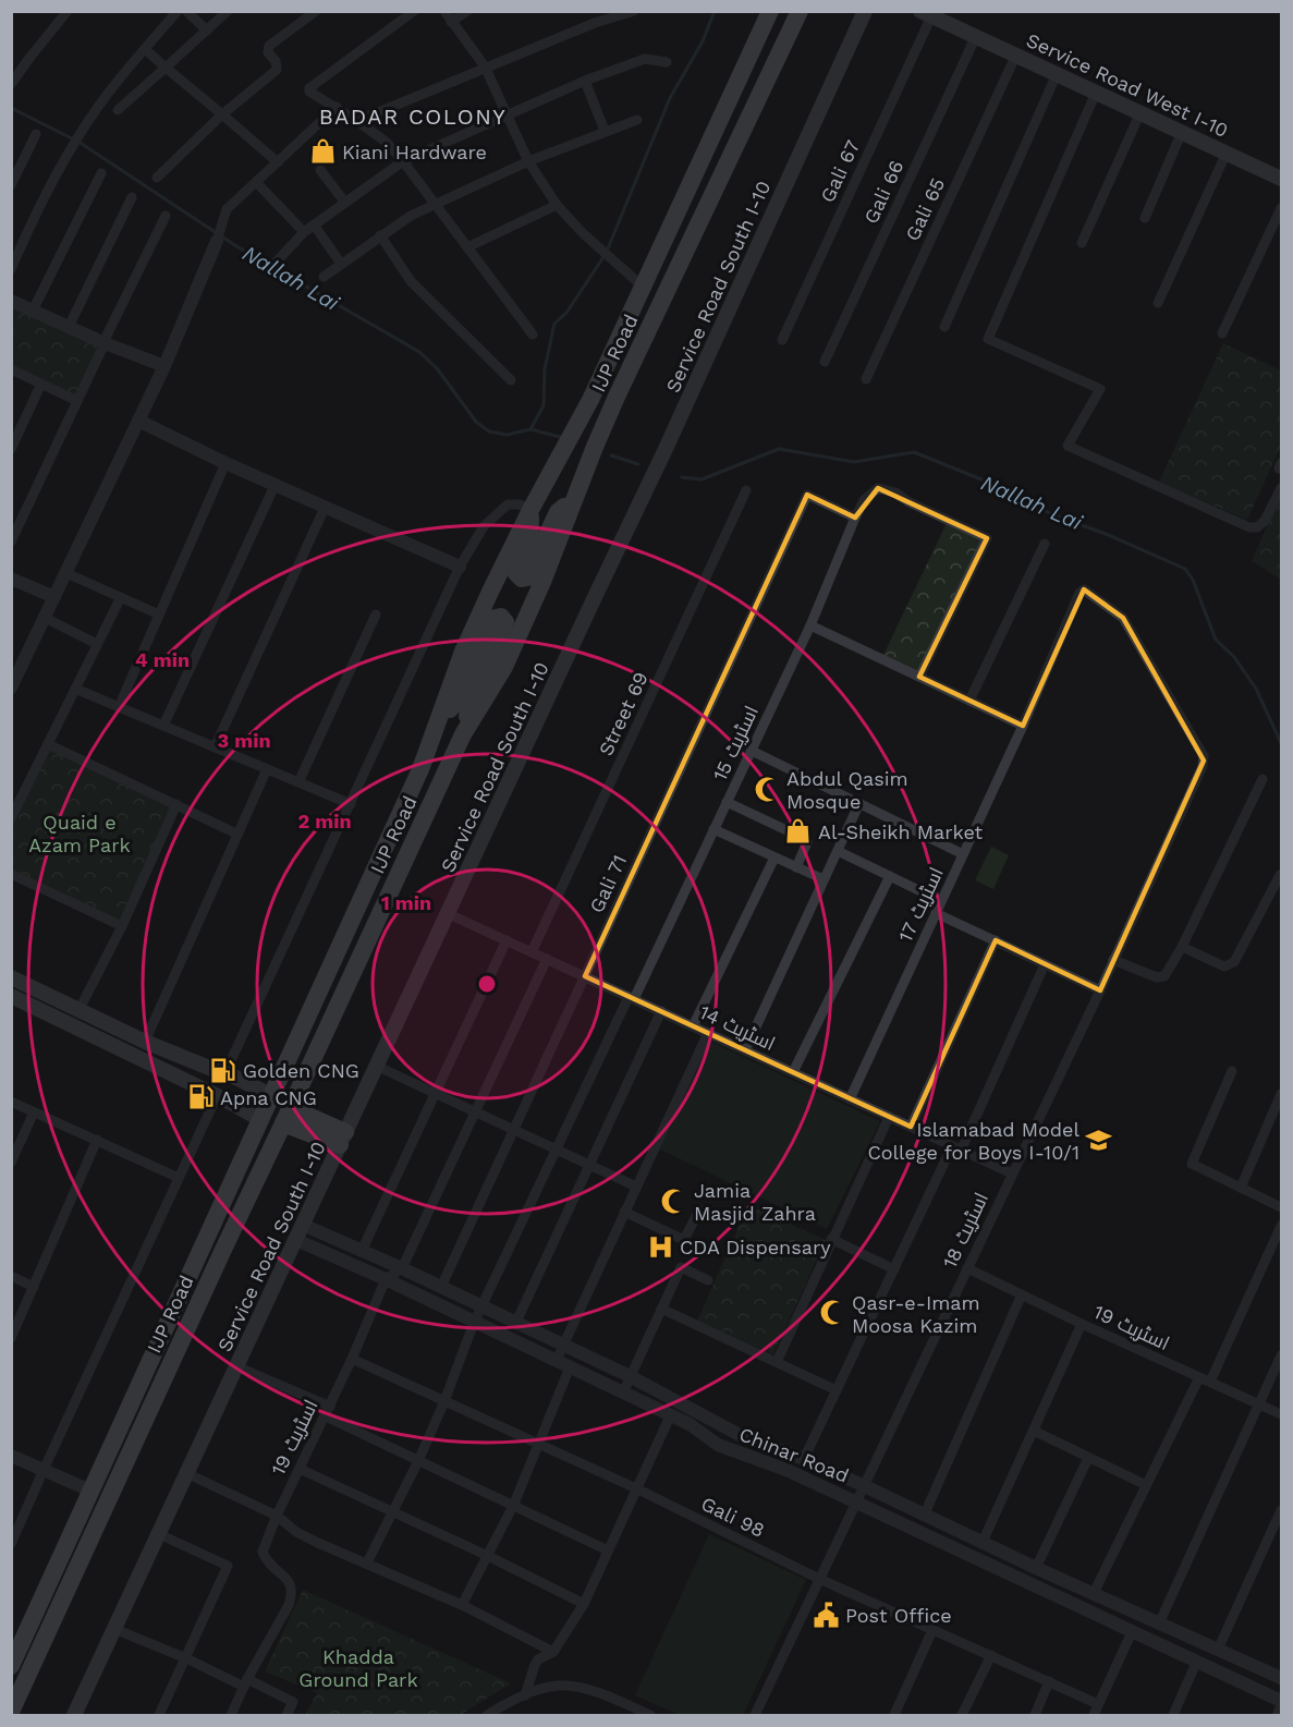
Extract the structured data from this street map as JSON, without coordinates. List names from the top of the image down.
{
  "streets": {
    "highway": ["IJP Road"],
    "main road": ["Service Road West I-10", "Service Road South I-10"],
    "street": [
      "Gali 67",
      "Gali 66",
      "Gali 65",
      "Street 69",
      "اسٹریٹ 15",
      "Gali 71",
      "اسٹریٹ 17",
      "اسٹریٹ 14",
      "اسٹریٹ 18",
      "اسٹریٹ 19",
      "Chinar Road",
      "Gali 98"
    ]
  },
  "crossings": [
    ["Service Road West I-10", "Gali 67"],
    ["Service Road West I-10", "Gali 66"],
    ["Service Road West I-10", "Gali 65"],
    ["Service Road South I-10", "اسٹریٹ 14"],
    ["Service Road South I-10", "Chinar Road"],
    ["Street 69", "اسٹریٹ 14"],
    ["اسٹریٹ 15", "Gali 71"],
    ["اسٹریٹ 15", "اسٹریٹ 14"],
    ["اسٹریٹ 15", "Chinar Road"],
    ["اسٹریٹ 15", "Gali 98"],
    ["Gali 71", "اسٹریٹ 14"],
    ["Gali 71", "Chinar Road"],
    ["اسٹریٹ 17", "اسٹریٹ 14"],
    ["اسٹریٹ 17", "اسٹریٹ 18"],
    ["اسٹریٹ 14", "اسٹریٹ 18"],
    ["اسٹریٹ 18", "اسٹریٹ 19"],
    ["اسٹریٹ 18", "Chinar Road"],
    ["اسٹریٹ 18", "Gali 98"],
    ["اسٹریٹ 19", "Chinar Road"],
    ["اسٹریٹ 19", "Gali 98"]
  ],
  "districts": ["BADAR COLONY"],
  "water": ["Nallah Lai"],
  "parks": ["Quaid e Azam Park", "Khadda Ground Park"],
  "places": {
    "shop": ["Kiani Hardware", "Al-Sheikh Market"],
    "mosque": ["Abdul Qasim Mosque", "Jamia Masjid Zahra", "Qasr-e-Imam Moosa Kazim"],
    "fuel station": ["Golden CNG", "Apna CNG"],
    "school or university": ["Islamabad Model College for Boys I-10/1"],
    "hospital": ["CDA Dispensary"],
    "public building": ["Post Office"]
  },
  "rings": [
    "4 min",
    "3 min",
    "2 min",
    "1 min"
  ]
}
